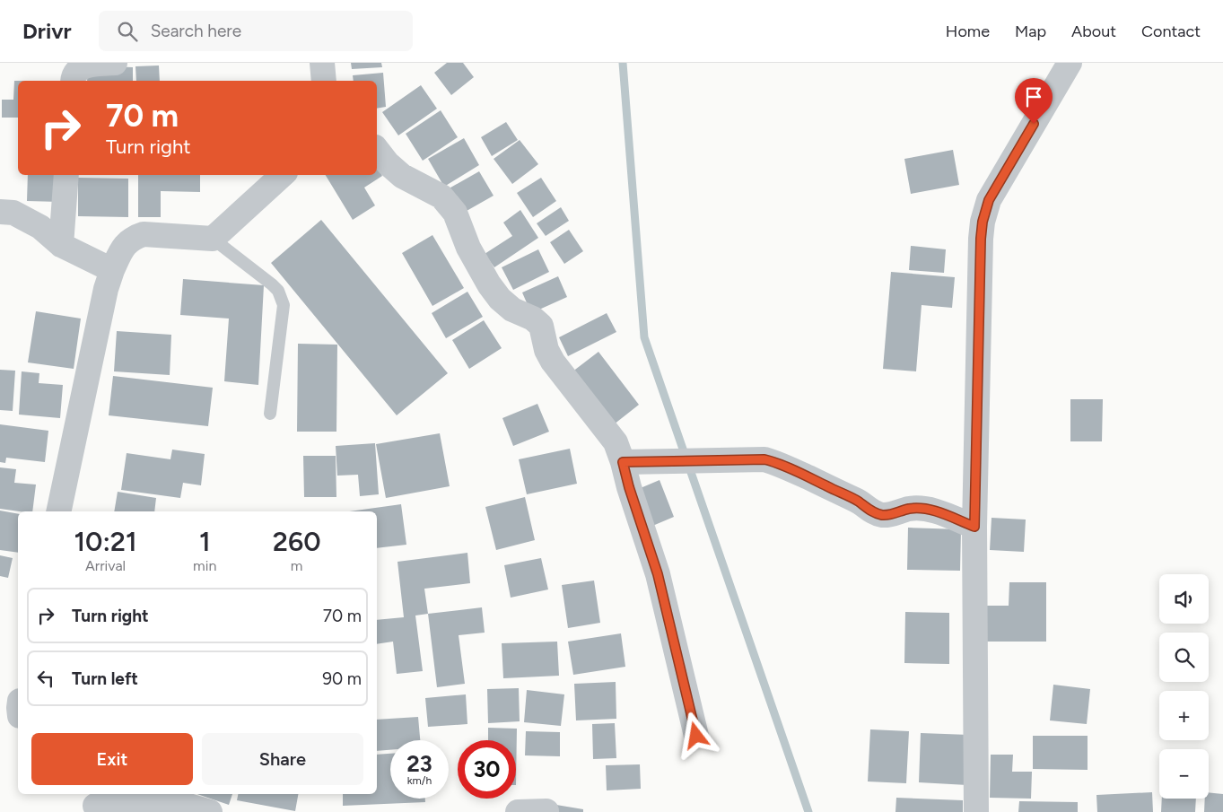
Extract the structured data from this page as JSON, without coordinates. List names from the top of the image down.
{
  "page": {
    "header": "Drivr",
    "search": "Search here",
    "nav": [
      "Home",
      "Map",
      "About",
      "Contact"
    ],
    "turn": ["70 m", "Turn right"],
    "eta": [
      "10:21",
      "Arrival",
      "1",
      "min",
      "260",
      "m"
    ],
    "map_buttons": ["+", "−"],
    "list": [
      {
        "name": "Turn right",
        "value": "70 m"
      },
      {
        "name": "Turn left",
        "value": "90 m"
      }
    ],
    "buttons": ["Exit", "Share"],
    "speed": "23 km/h",
    "limit": "30"
  }
}
